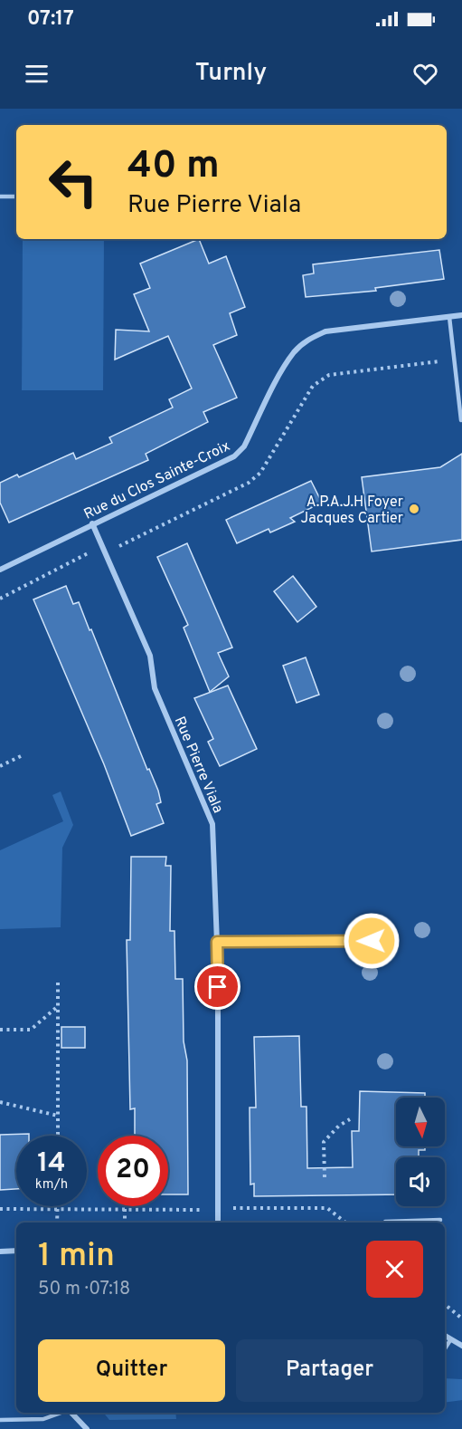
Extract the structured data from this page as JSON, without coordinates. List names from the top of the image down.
{
  "streets": {
    "street": ["Rue du Clos Sainte-Croix", "Rue Pierre Viala"]
  },
  "crossings": [
    ["Rue du Clos Sainte-Croix", "Rue Pierre Viala"]
  ],
  "places": ["A.P.A.J.H Foyer Jacques Cartier"],
  "north": "bottom",
  "page": {
    "status": "07:17",
    "header": "Turnly",
    "turn": ["40 m", "Rue Pierre Viala"],
    "speed": "14 km/h",
    "limit": "20",
    "heading": ["1 min", "50 m · 07:18"],
    "buttons": ["Quitter", "Partager"]
  }
}
